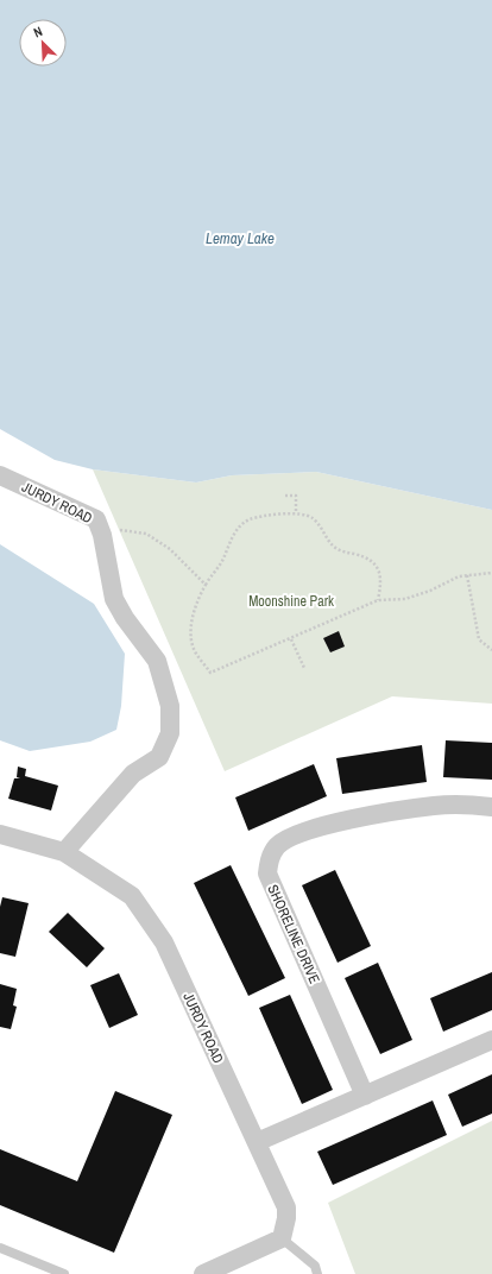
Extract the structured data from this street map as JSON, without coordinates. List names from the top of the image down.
{
  "streets": {
    "street": ["JURDY ROAD", "SHORELINE DRIVE"]
  },
  "water": ["Lemay Lake"],
  "parks": ["Moonshine Park"],
  "north": "top left"
}
